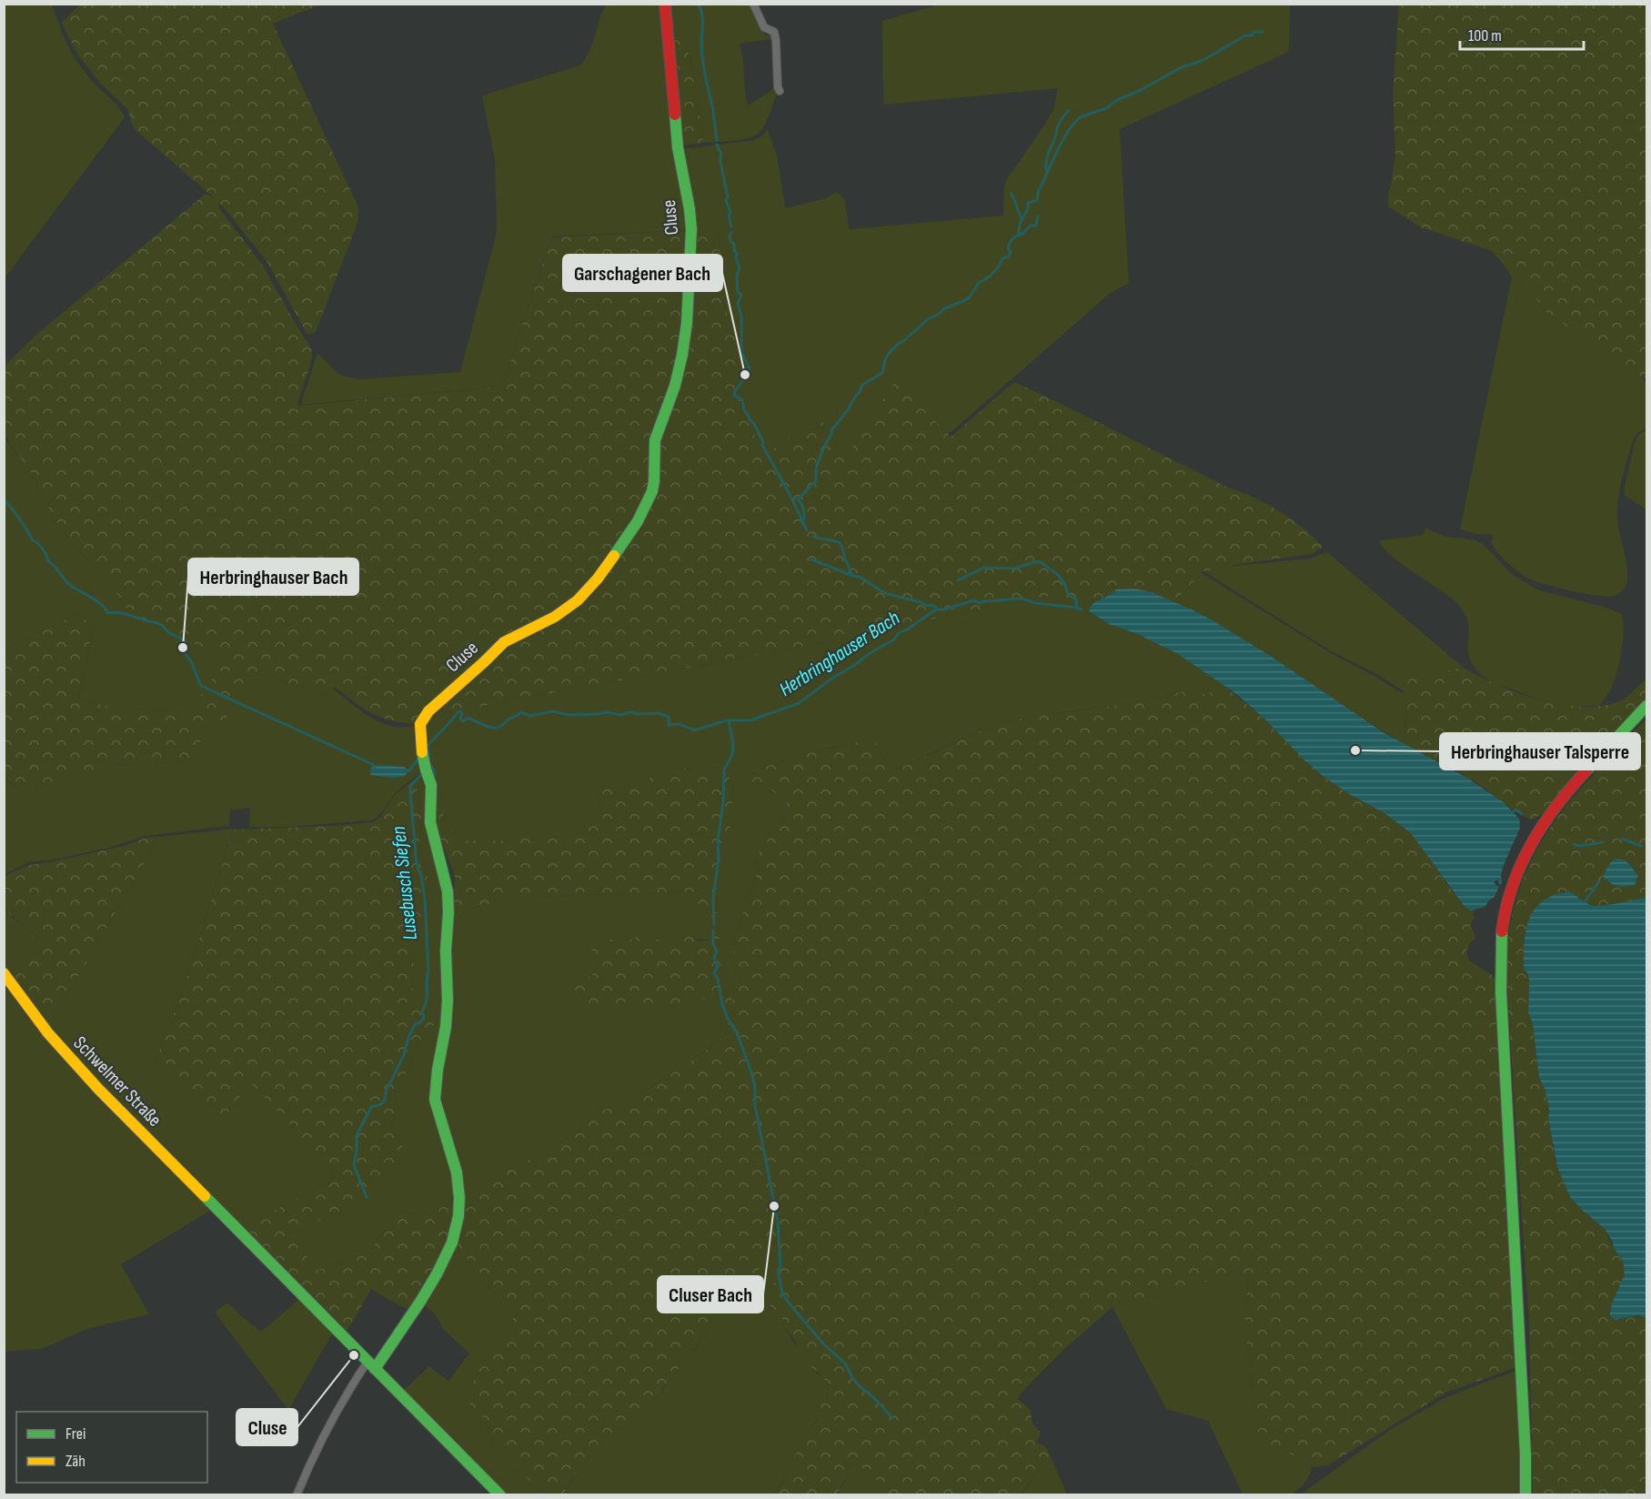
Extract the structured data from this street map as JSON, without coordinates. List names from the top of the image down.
{
  "streets": {
    "main road": ["Cluse", "Schwelmer Straße"]
  },
  "crossings": [
    ["Cluse", "Schwelmer Straße"]
  ],
  "water": ["Herbringhauser Bach", "Lusebusch Siefen"],
  "places": [
    "Garschagener Bach",
    "Herbringhauser Bach",
    "Herbringhauser Talsperre",
    "Cluser Bach",
    "Cluse"
  ],
  "legend": ["Frei", "Zäh"],
  "scale_bar": "100 m"
}
